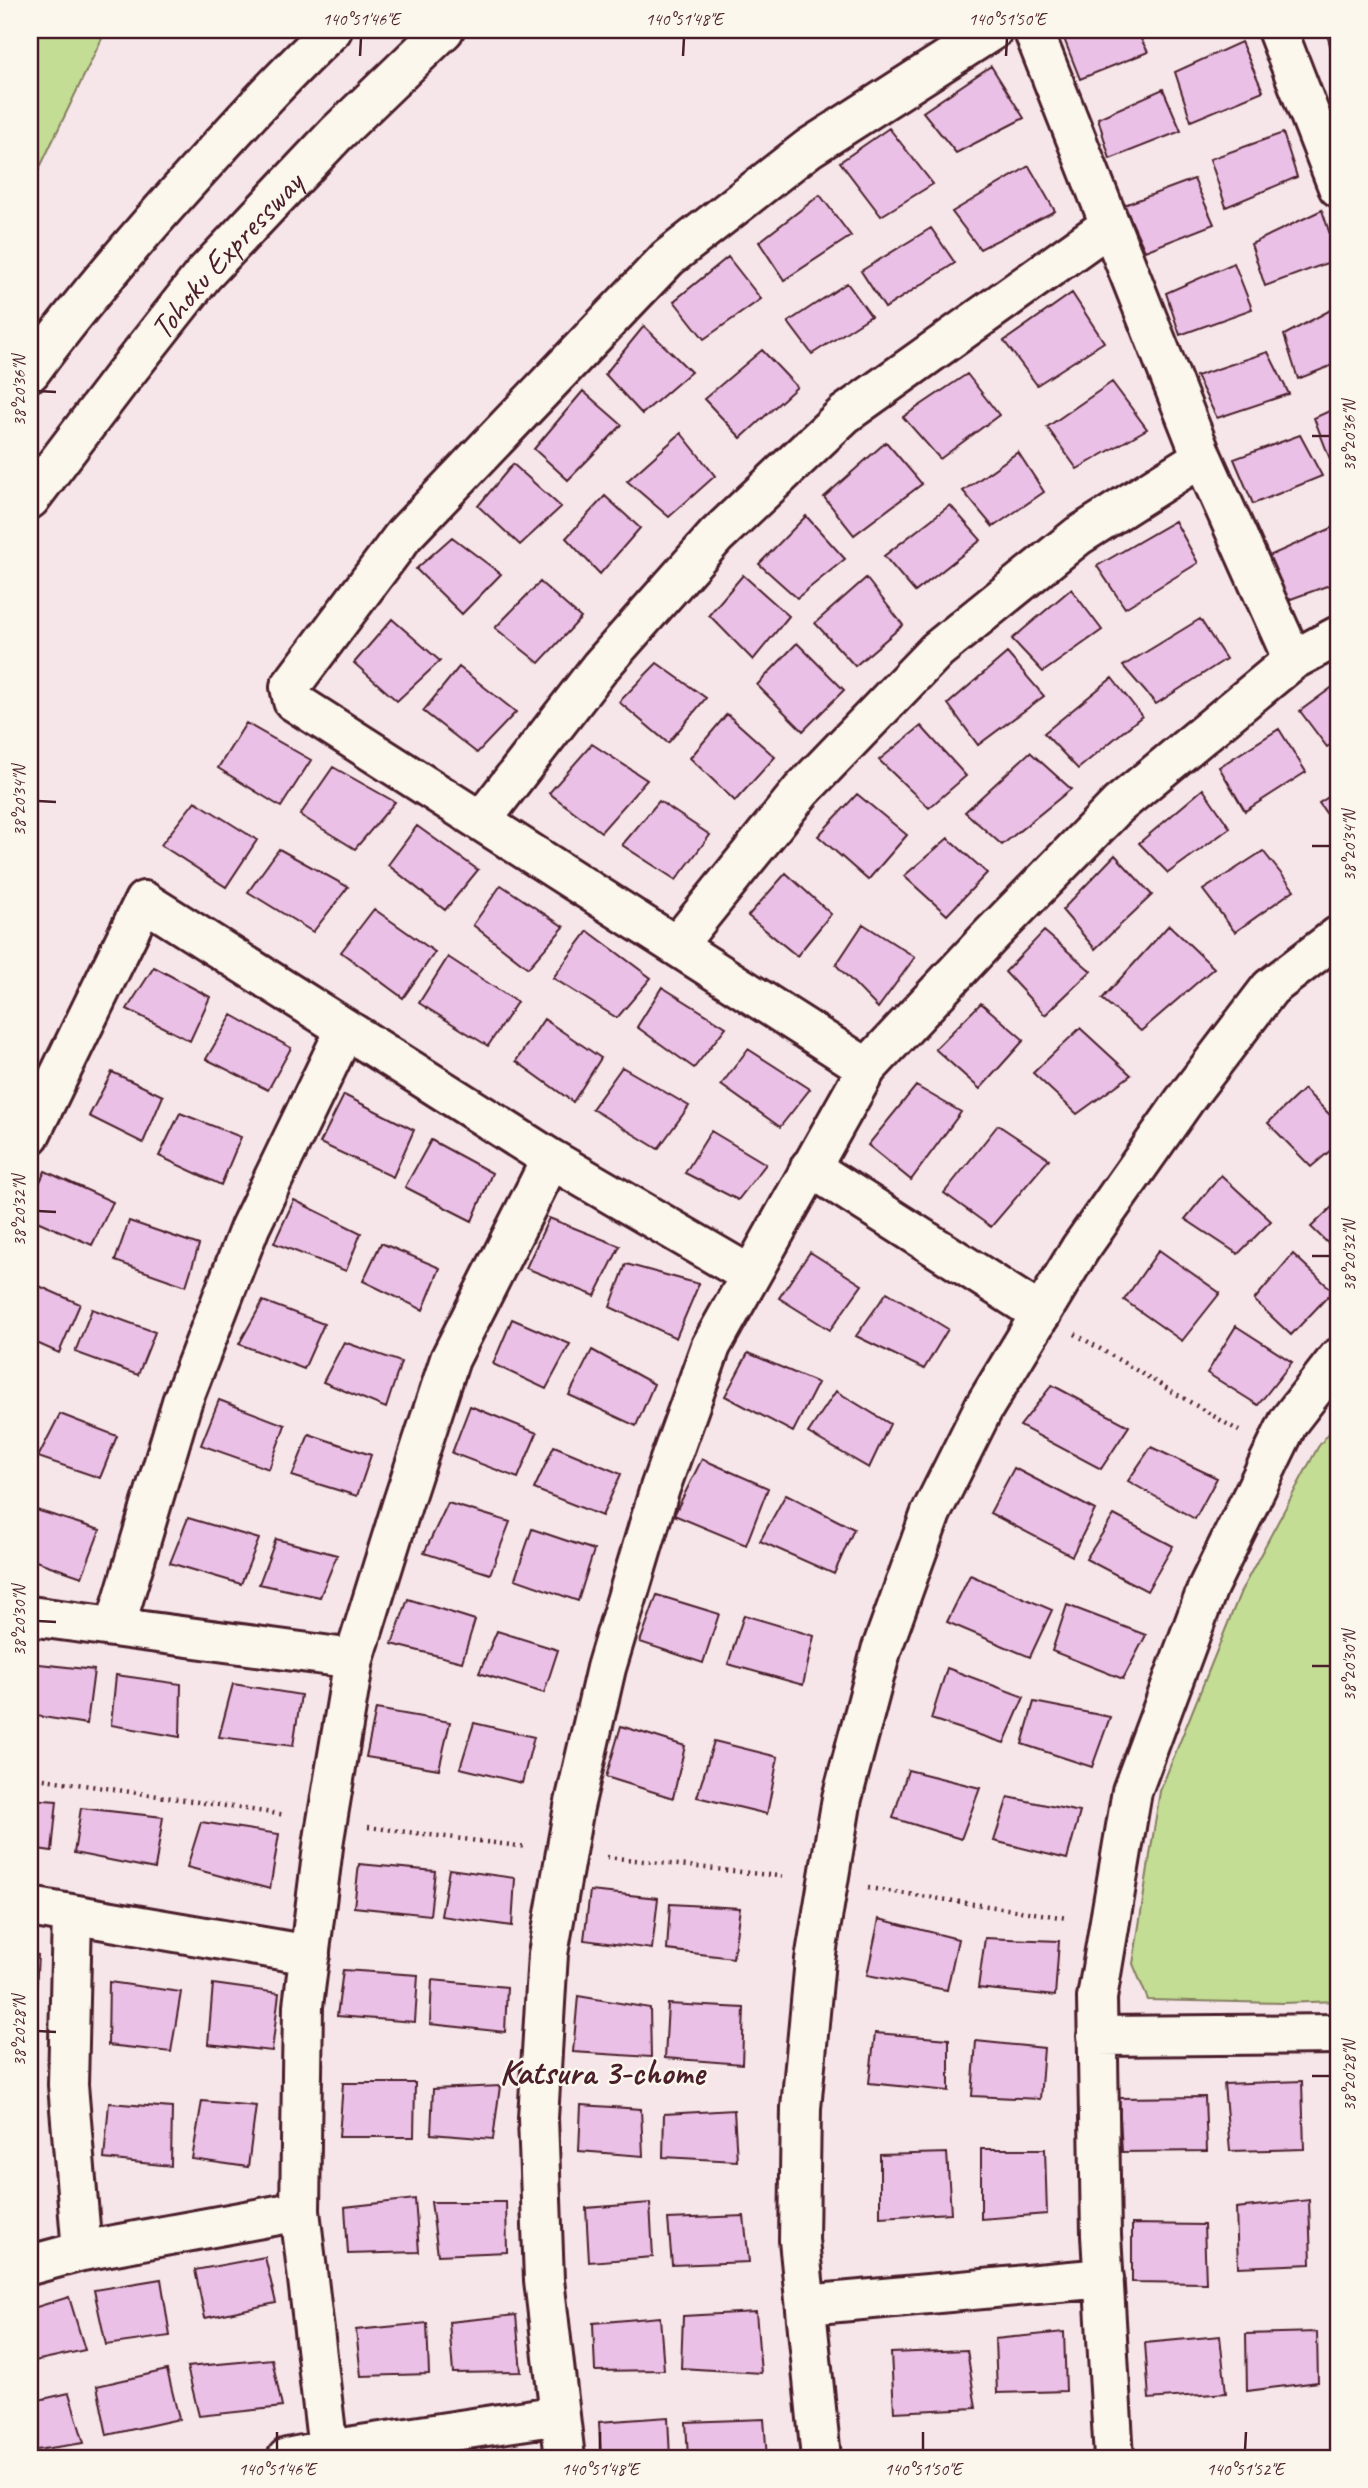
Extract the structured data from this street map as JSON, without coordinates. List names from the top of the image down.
{
  "streets": {
    "main road": ["Tohoku Expressway"]
  },
  "districts": ["Katsura 3-chome"],
  "coordinates": [
    "140°51'46\"E",
    "140°51'48\"E",
    "140°51'50\"E",
    "38°20'36\"N",
    "38°20'34\"N",
    "38°20'32\"N",
    "38°20'30\"N",
    "38°20'28\"N",
    "140°51'52\"E"
  ]
}
